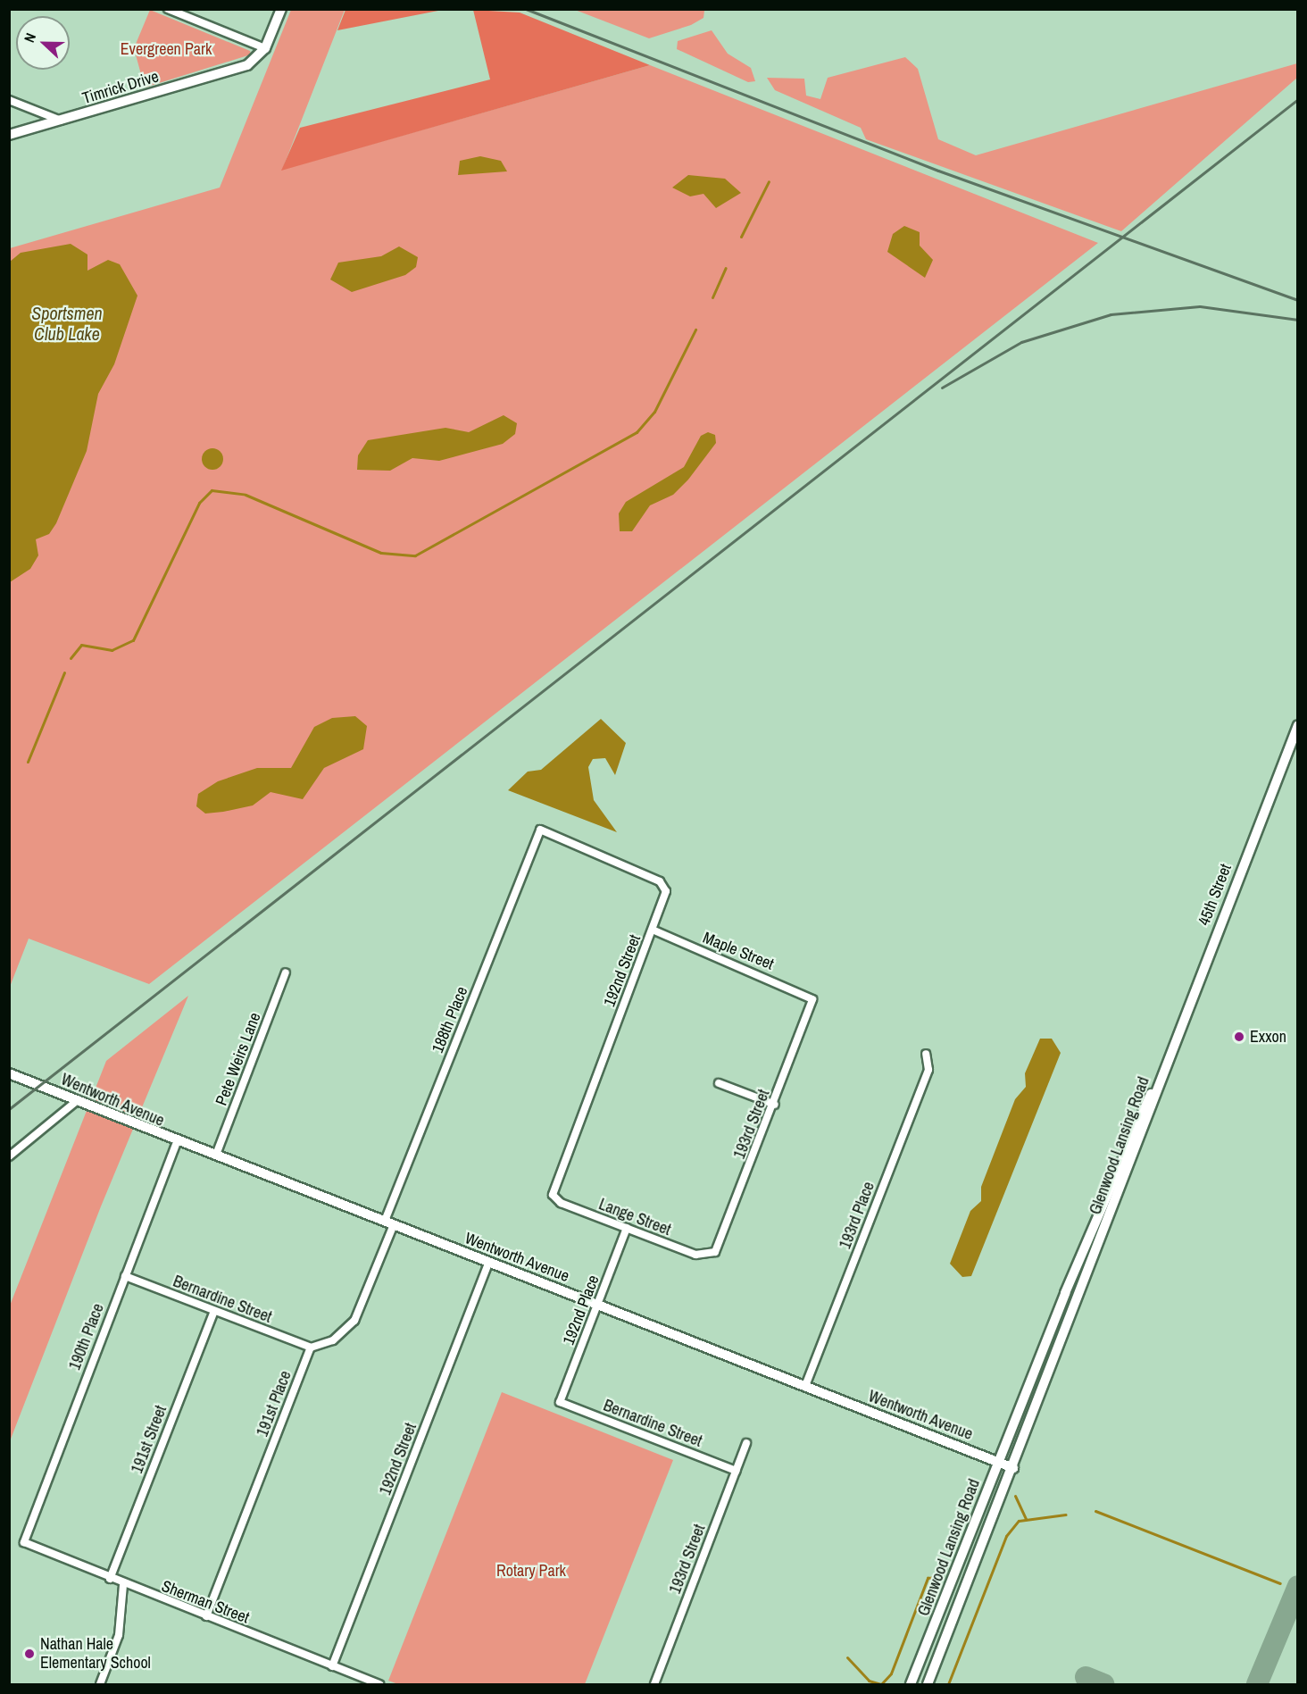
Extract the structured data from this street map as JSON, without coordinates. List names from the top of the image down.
{
  "streets": {
    "main road": [
      "Timrick Drive",
      "45th Street",
      "Wentworth Avenue",
      "Glenwood Lansing Road"
    ],
    "street": [
      "Maple Street",
      "192nd Street",
      "188th Place",
      "Pete Weirs Lane",
      "193rd Street",
      "193rd Place",
      "Lange Street",
      "Bernardine Street",
      "192nd Place",
      "190th Place",
      "191st Place",
      "191st Street",
      "Sherman Street"
    ]
  },
  "crossings": [
    ["45th Street", "Glenwood Lansing Road"],
    ["Maple Street", "192nd Street"],
    ["Maple Street", "193rd Street"],
    ["192nd Street", "188th Place"],
    ["192nd Street", "Wentworth Avenue"],
    ["192nd Street", "Lange Street"],
    ["192nd Street", "Sherman Street"],
    ["188th Place", "Wentworth Avenue"],
    ["Pete Weirs Lane", "Wentworth Avenue"],
    ["Wentworth Avenue", "Glenwood Lansing Road"],
    ["Wentworth Avenue", "193rd Place"],
    ["Wentworth Avenue", "192nd Place"],
    ["Wentworth Avenue", "190th Place"],
    ["193rd Street", "Lange Street"],
    ["193rd Street", "Bernardine Street"],
    ["Lange Street", "192nd Place"],
    ["Bernardine Street", "192nd Place"],
    ["Bernardine Street", "190th Place"],
    ["Bernardine Street", "191st Place"],
    ["Bernardine Street", "191st Street"],
    ["190th Place", "Sherman Street"],
    ["191st Place", "Sherman Street"],
    ["191st Street", "Sherman Street"]
  ],
  "water": ["Sportsmen Club Lake"],
  "parks": ["Evergreen Park", "Rotary Park"],
  "places": ["Exxon", "Nathan Hale Elementary School"],
  "north": "left"
}
